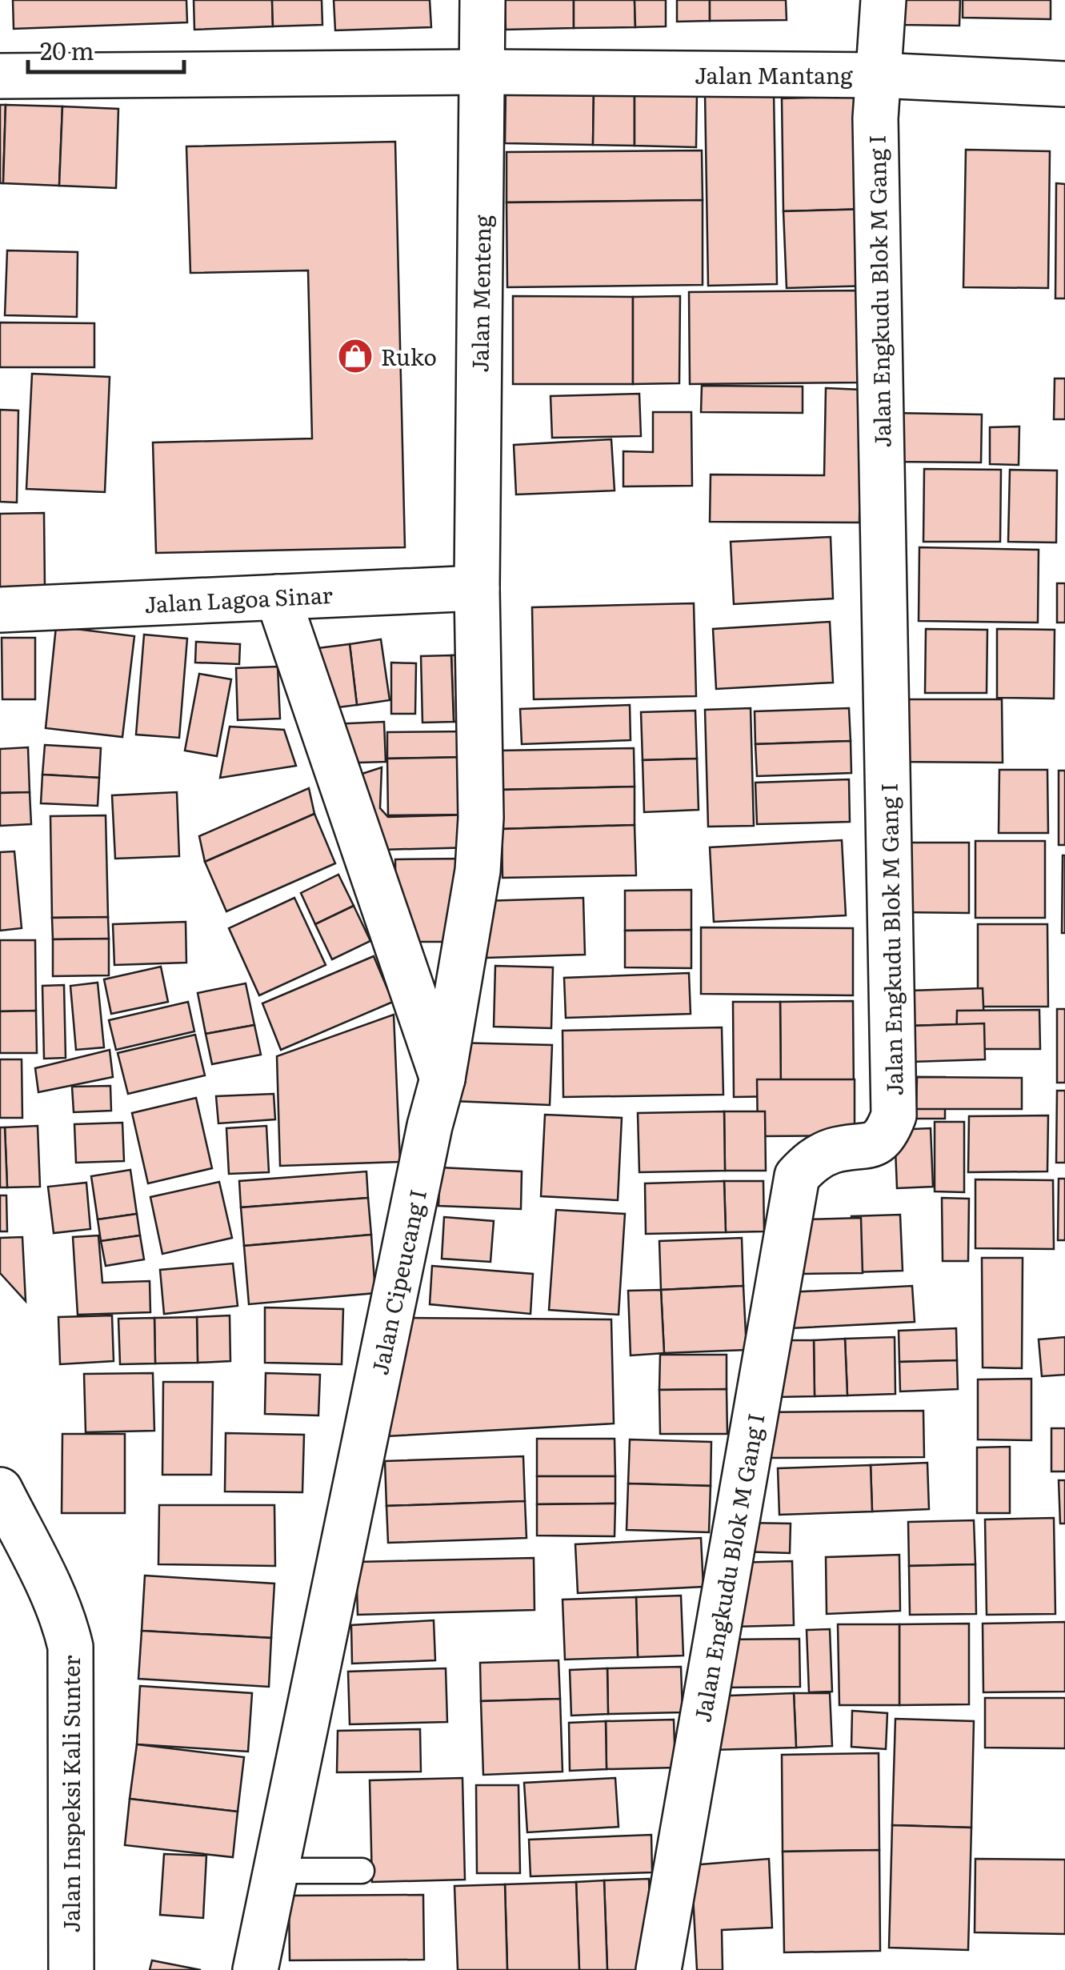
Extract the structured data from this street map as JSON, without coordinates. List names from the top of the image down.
{
  "streets": {
    "street": [
      "Jalan Mantang",
      "Jalan Engkudu Blok M Gang I",
      "Jalan Menteng",
      "Jalan Lagoa Sinar",
      "Jalan Cipeucang I",
      "Jalan Inspeksi Kali Sunter"
    ]
  },
  "crossings": [
    ["Jalan Mantang", "Jalan Engkudu Blok M Gang I"],
    ["Jalan Mantang", "Jalan Menteng"],
    ["Jalan Menteng", "Jalan Lagoa Sinar"],
    ["Jalan Menteng", "Jalan Cipeucang I"],
    ["Jalan Lagoa Sinar", "Jalan Cipeucang I"]
  ],
  "places": {
    "shop": ["Ruko"]
  },
  "scale_bar": "20 m"
}
